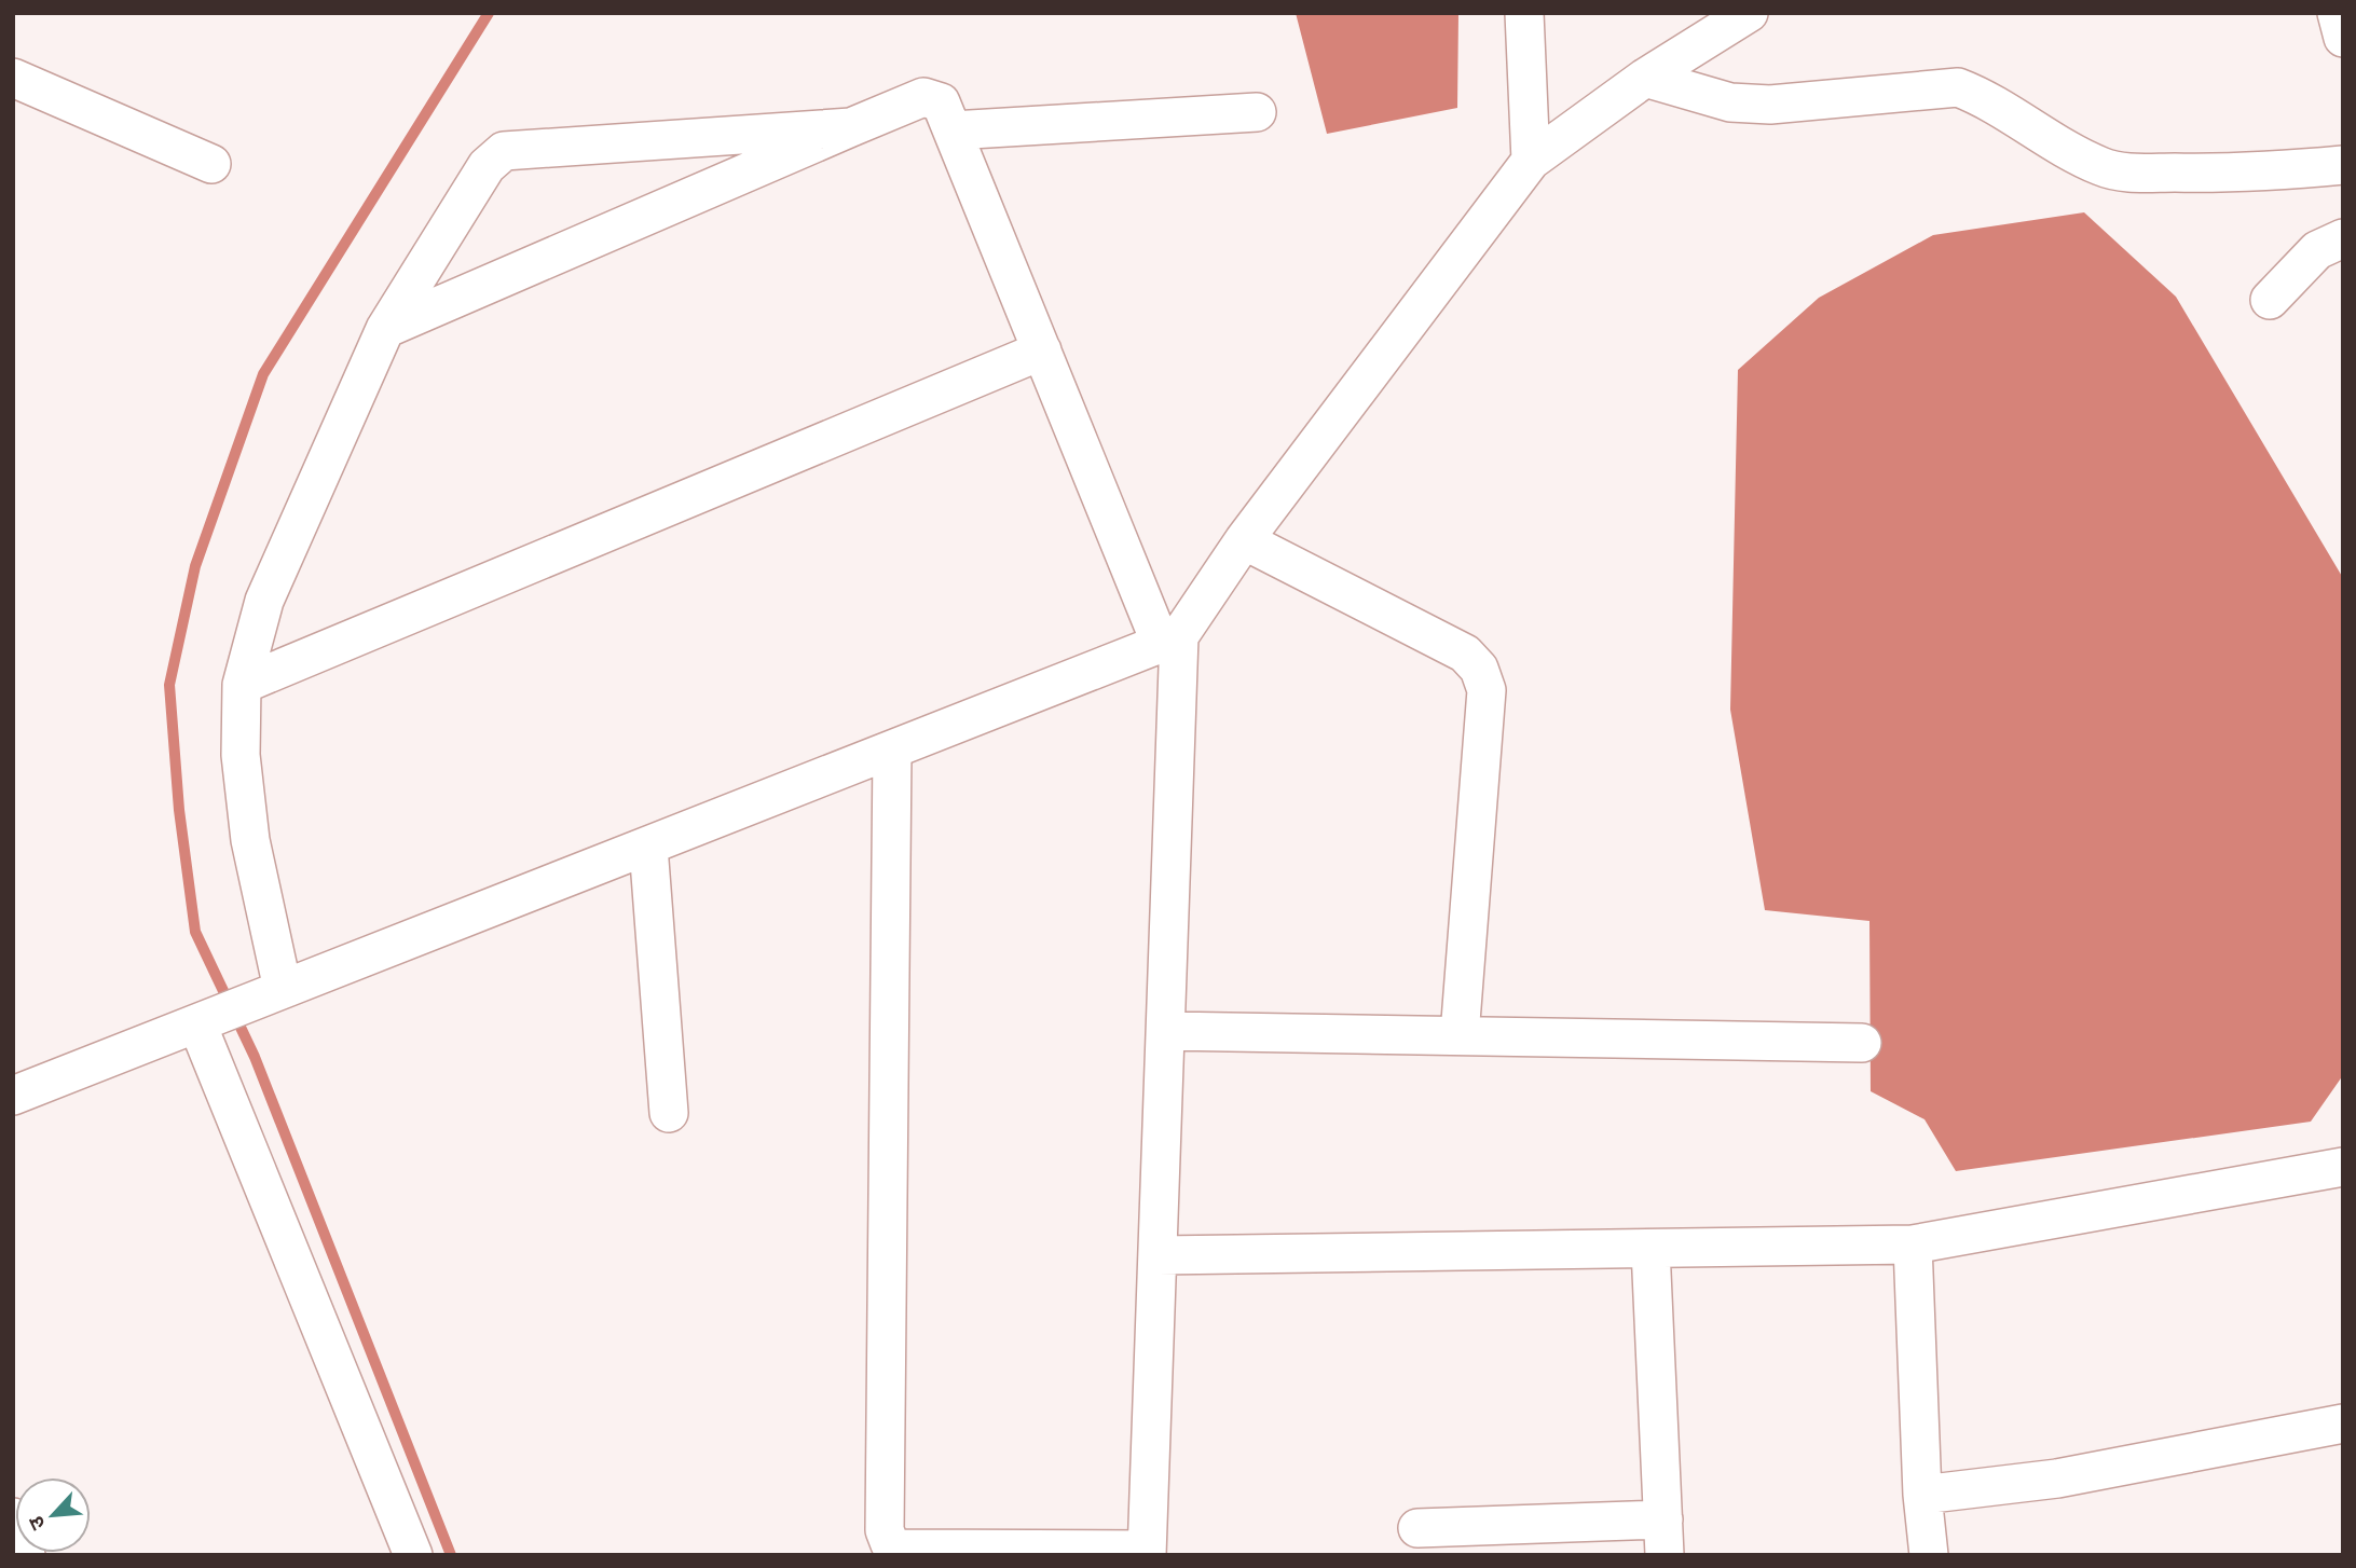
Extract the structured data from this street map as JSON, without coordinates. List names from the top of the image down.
{
  "north": "bottom left"
}
